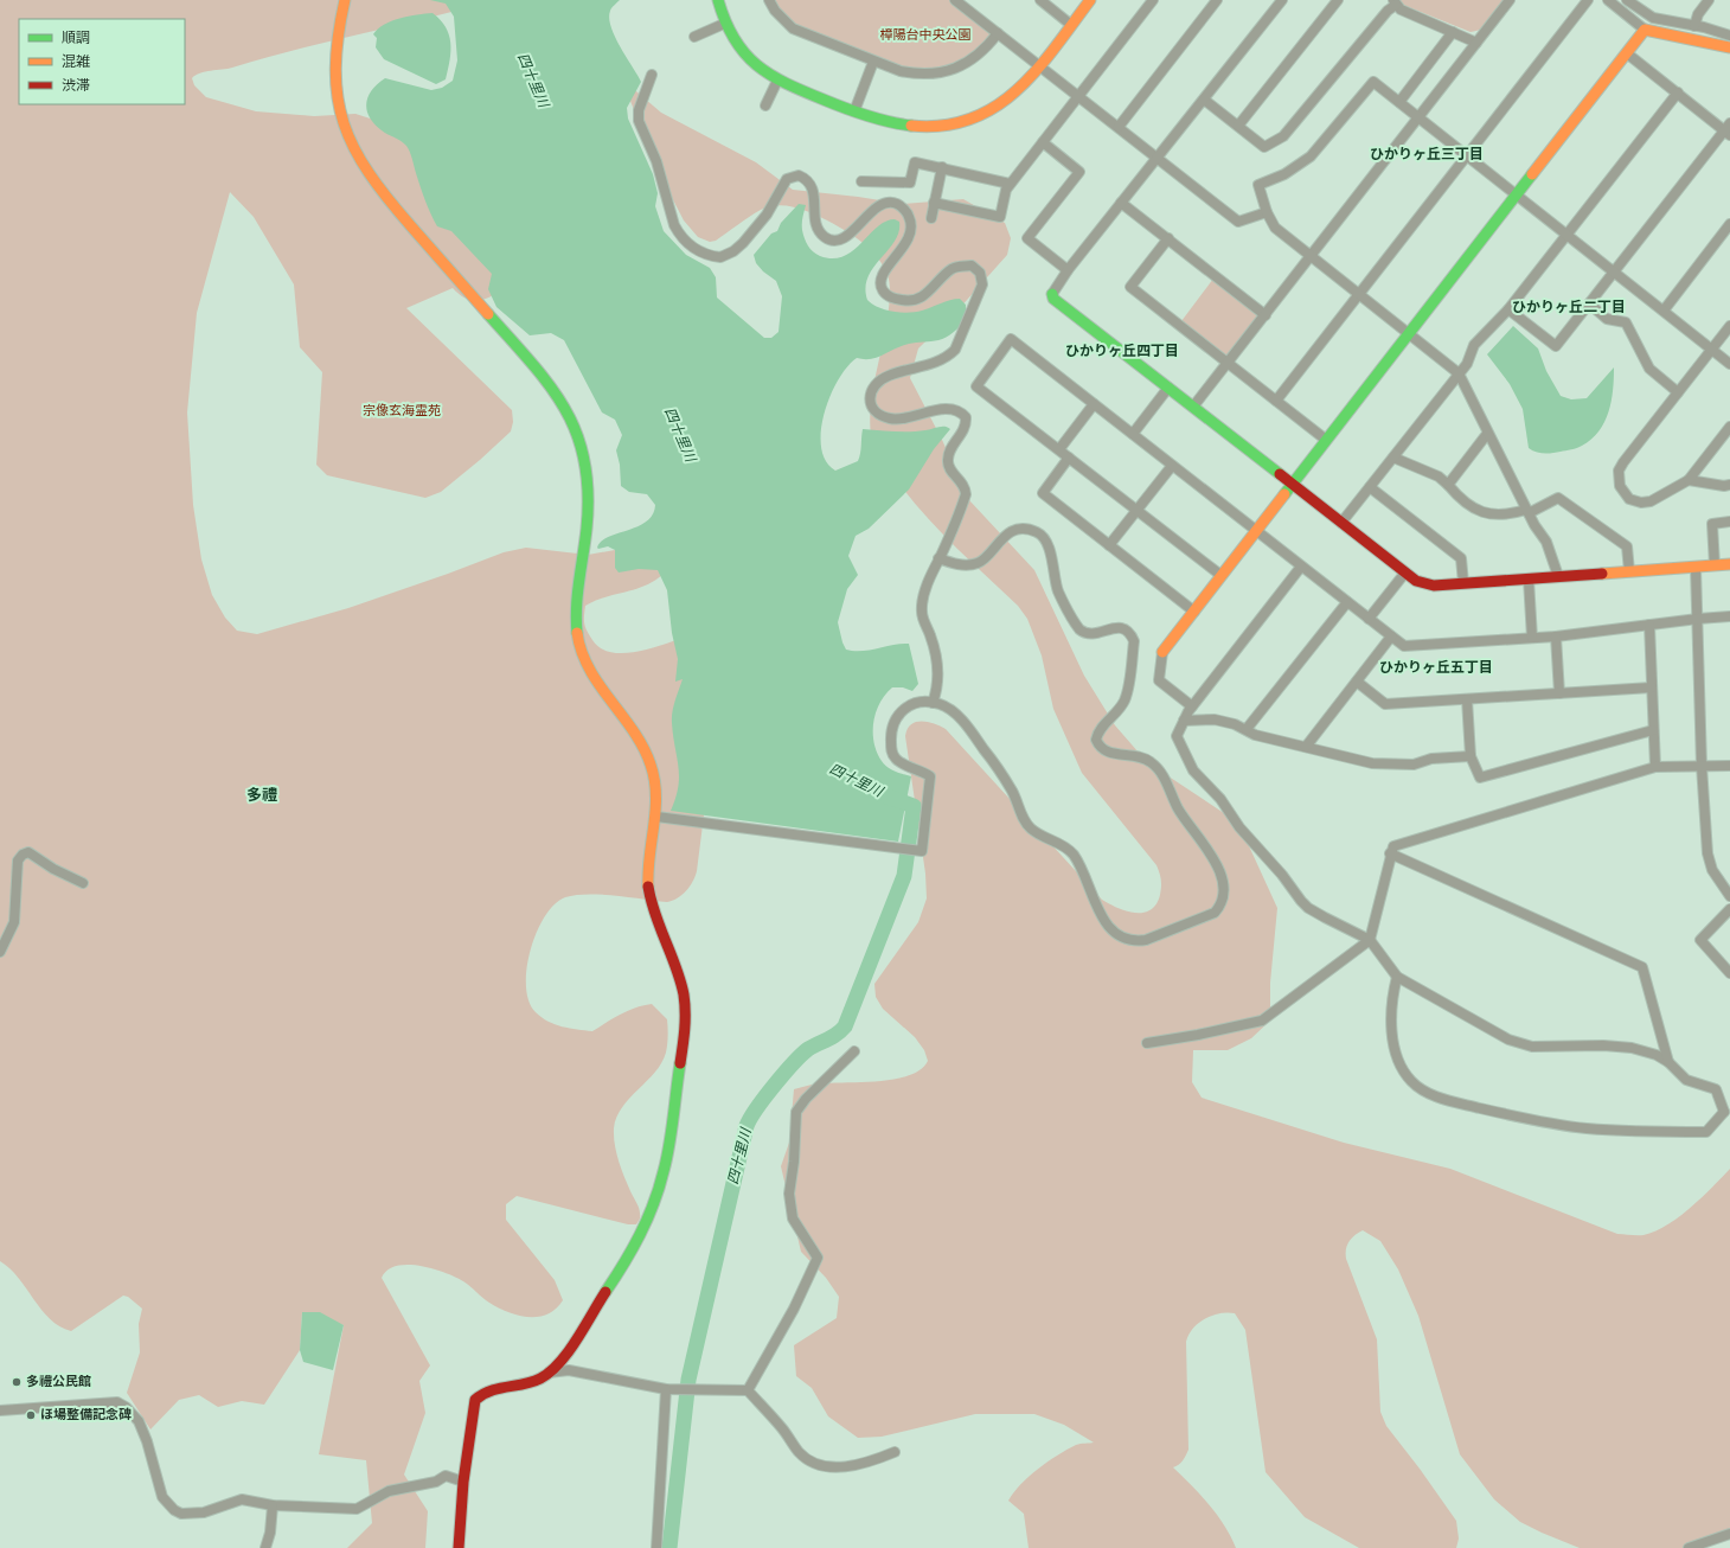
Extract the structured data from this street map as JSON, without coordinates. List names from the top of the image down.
{
  "districts": [
    "ひかりヶ丘三丁目",
    "ひかりヶ丘二丁目",
    "ひかりヶ丘四丁目",
    "ひかりヶ丘五丁目",
    "多禮"
  ],
  "water": ["四十里川"],
  "parks": ["樟陽台中央公園", "宗像玄海霊苑"],
  "places": ["多禮公民館", "ほ場整備記念碑"],
  "legend": ["順調", "混雑", "渋滞"]
}
